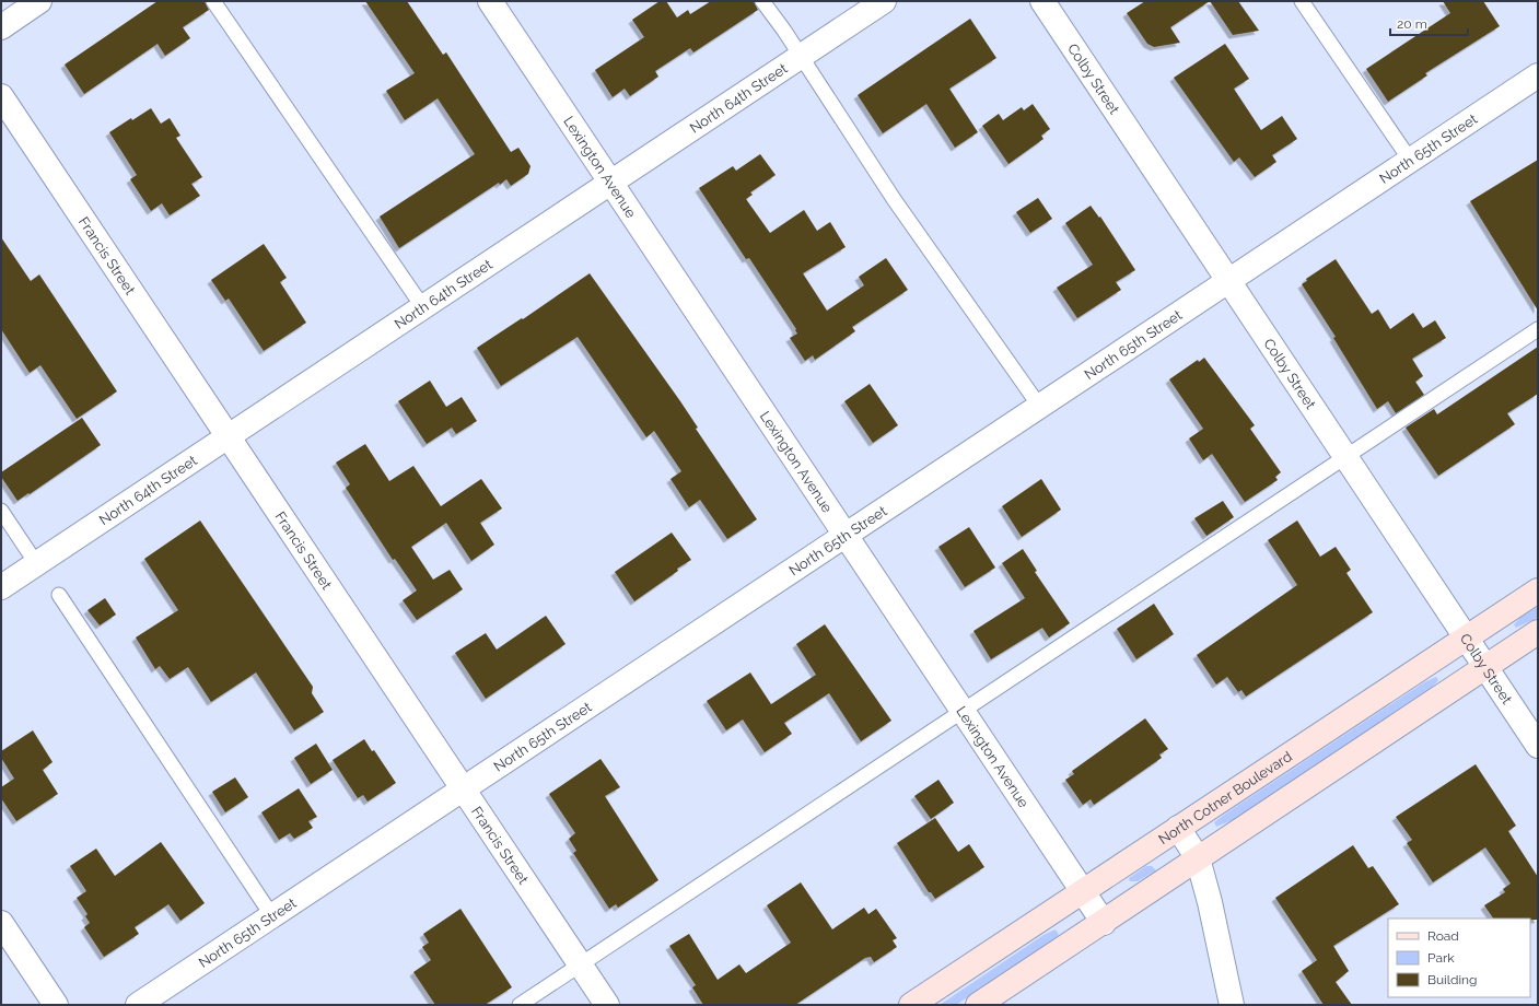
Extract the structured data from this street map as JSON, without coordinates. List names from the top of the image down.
{
  "streets": {
    "main road": ["North Cotner Boulevard"],
    "street": [
      "Colby Street",
      "North 64th Street",
      "North 65th Street",
      "Lexington Avenue",
      "Francis Street"
    ]
  },
  "crossings": [
    ["Colby Street", "North 65th Street"],
    ["Colby Street", "North Cotner Boulevard"],
    ["North 64th Street", "Lexington Avenue"],
    ["North 64th Street", "Francis Street"],
    ["North 65th Street", "Lexington Avenue"],
    ["North 65th Street", "Francis Street"],
    ["Lexington Avenue", "North Cotner Boulevard"]
  ],
  "legend": ["Road", "Park", "Building"],
  "scale_bar": "20 m"
}
